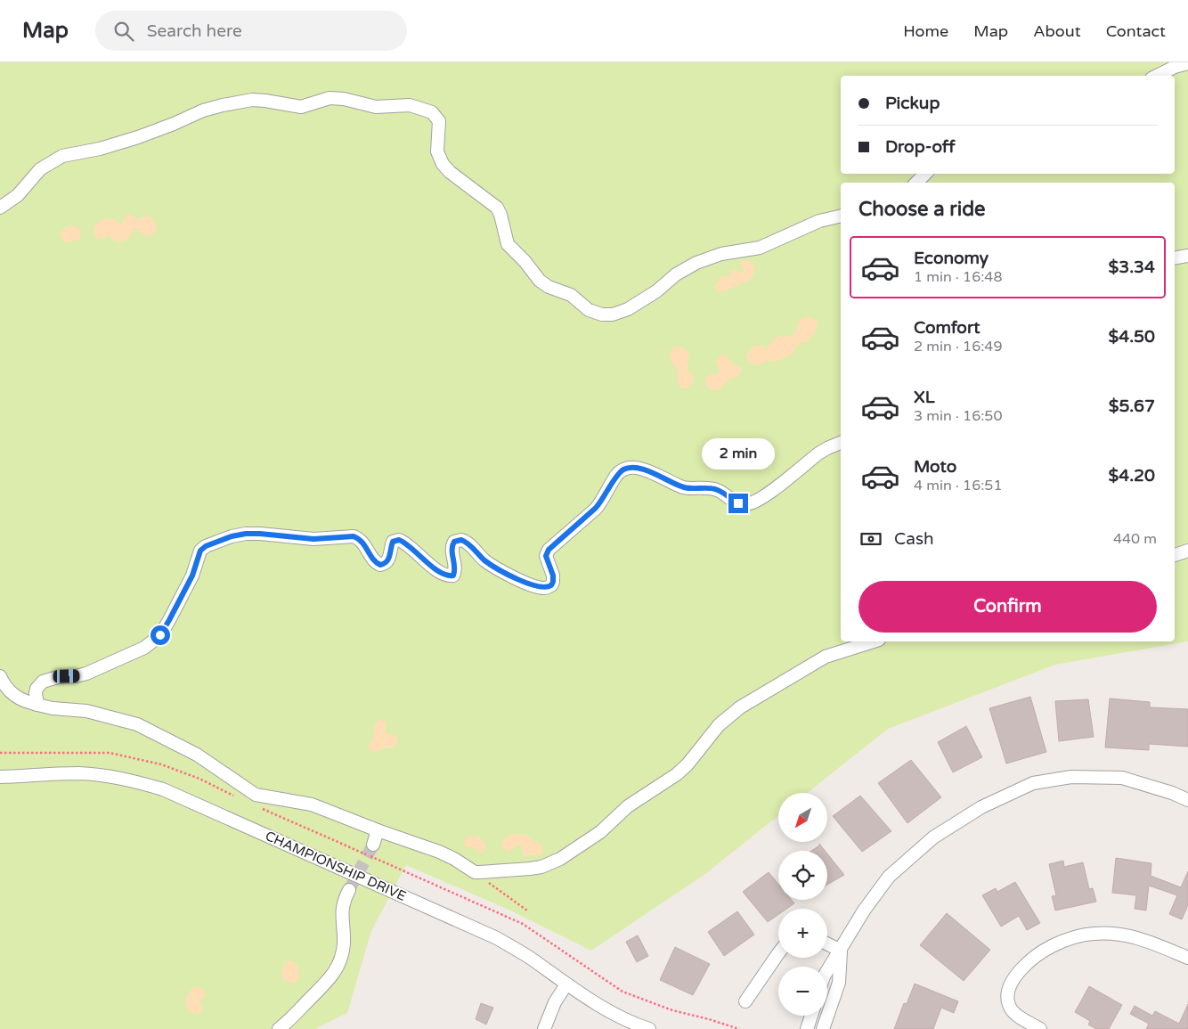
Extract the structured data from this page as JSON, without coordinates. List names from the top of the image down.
{
  "streets": {
    "street": ["CHAMPIONSHIP DRIVE"]
  },
  "north": "bottom left",
  "page": {
    "header": "Map",
    "search": "Search here",
    "nav": [
      "Home",
      "Map",
      "About",
      "Contact"
    ],
    "banner": ["Pickup", "Drop-off"],
    "heading": "Choose a ride",
    "list": [
      {
        "name": "Economy",
        "note": "1 min · 16:48",
        "value": "$3.34"
      },
      {
        "name": "Comfort",
        "note": "2 min · 16:49",
        "value": "$4.50"
      },
      {
        "name": "XL",
        "note": "3 min · 16:50",
        "value": "$5.67"
      },
      {
        "name": "Moto",
        "note": "4 min · 16:51",
        "value": "$4.20"
      }
    ],
    "bubble": "2 min",
    "pay": ["Cash", "440 m"],
    "buttons": "Confirm",
    "map_buttons": ["+", "−"]
  }
}
